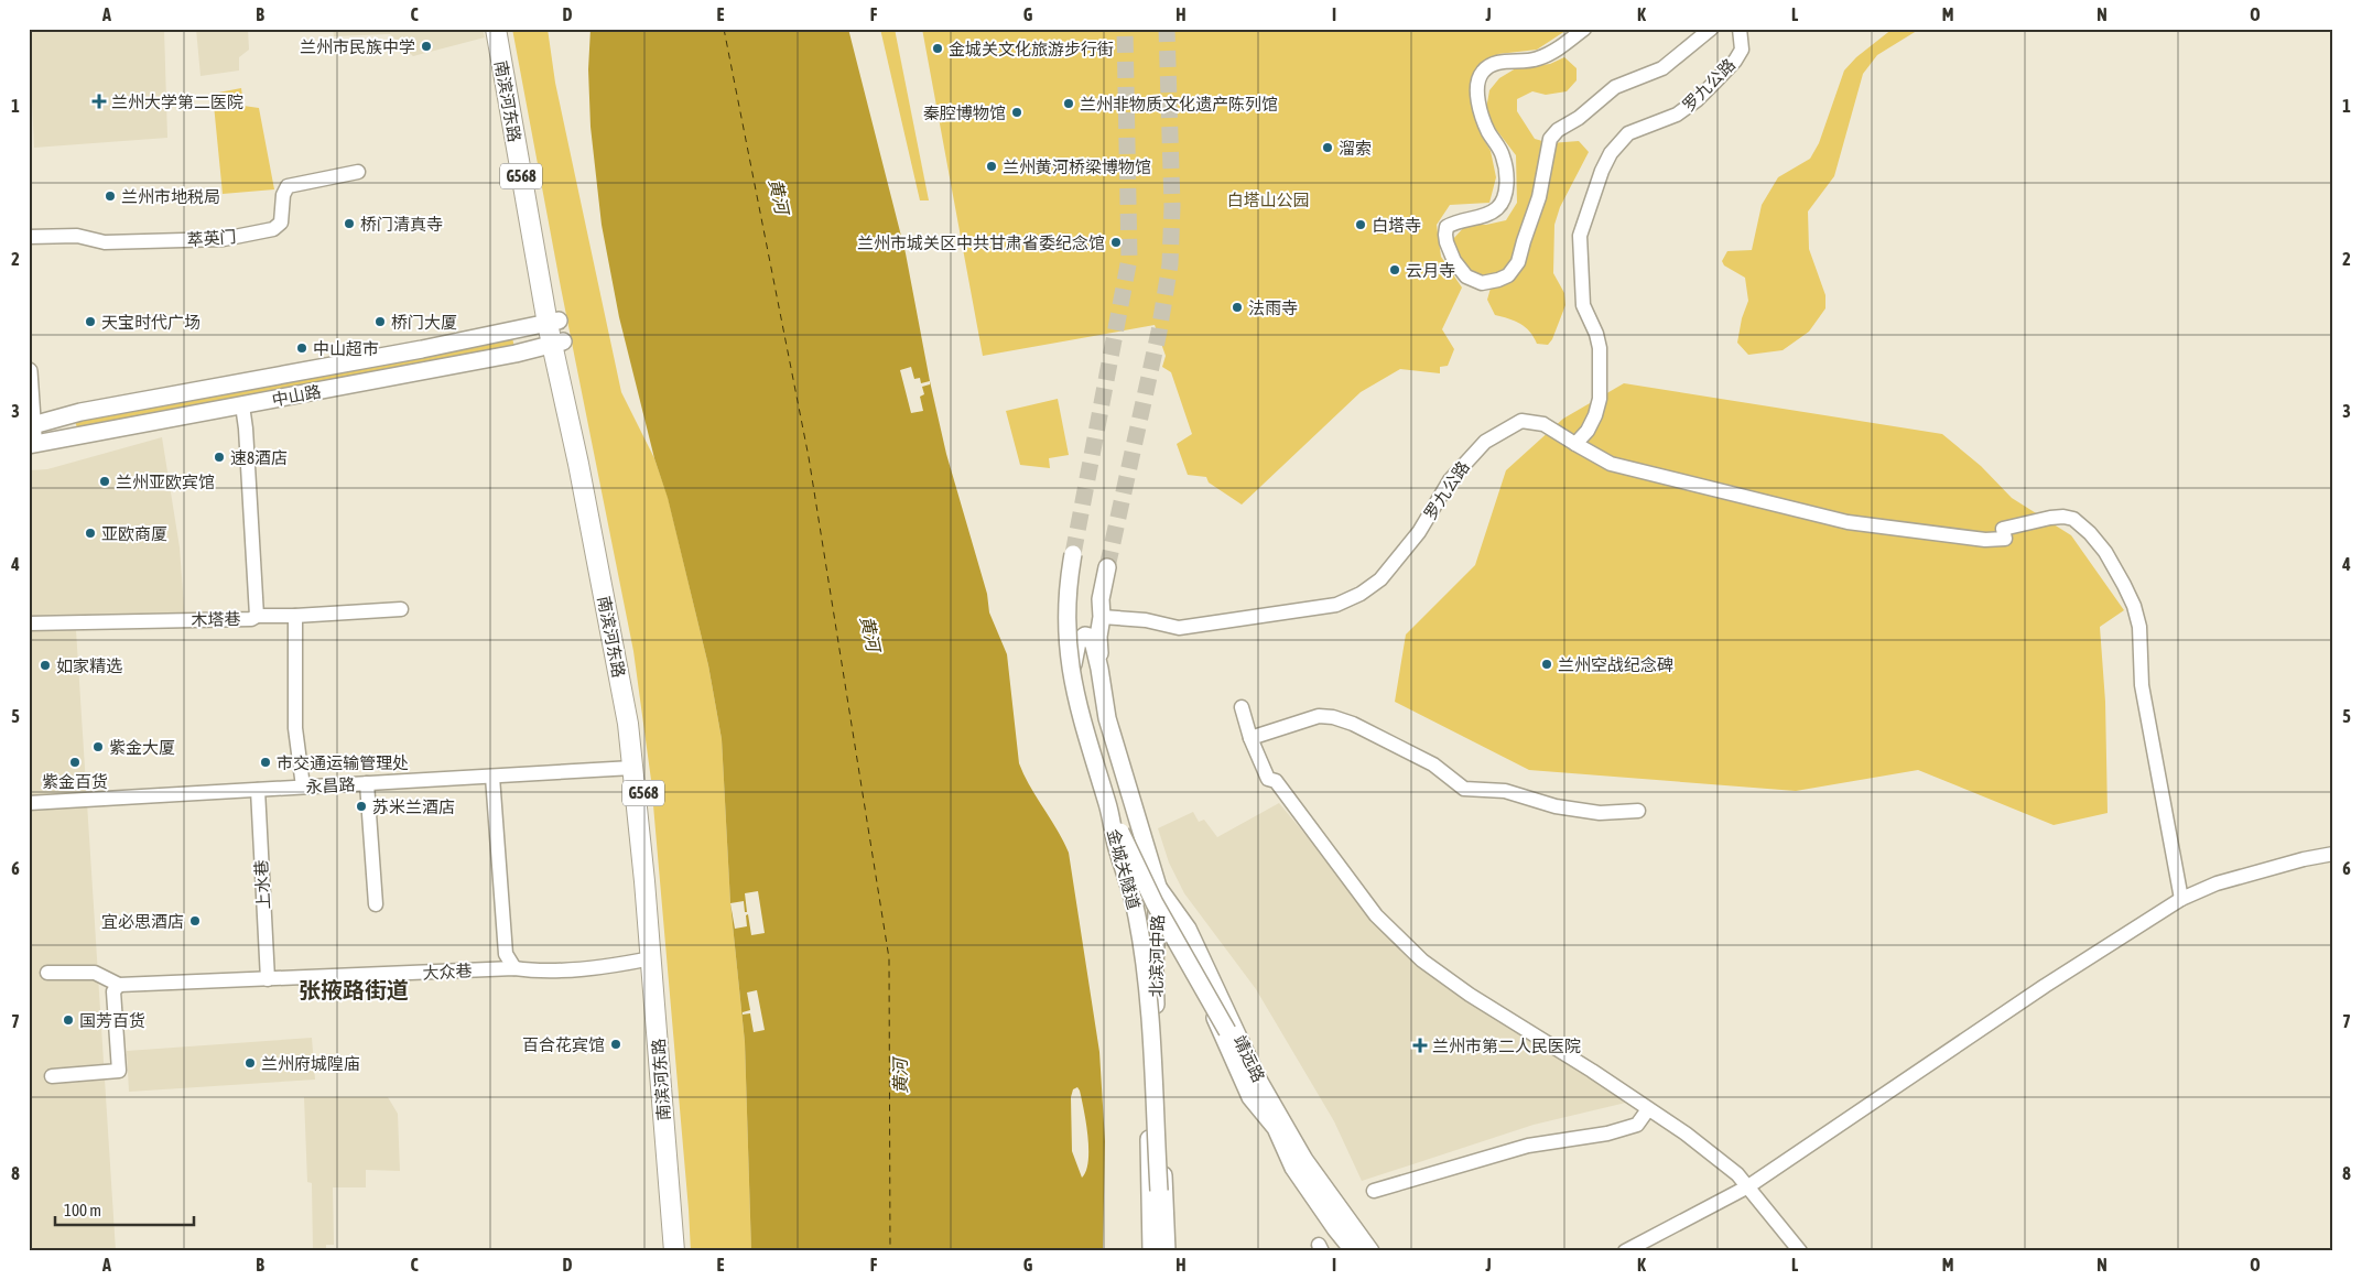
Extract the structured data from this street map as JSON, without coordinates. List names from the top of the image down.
{
  "streets": {
    "highway": ["南滨河东路", "G568"],
    "main road": [
      "中山路",
      "金城关隧道",
      "北滨河中路",
      "靖远路"
    ],
    "street": [
      "罗九公路",
      "萃英门",
      "木塔巷",
      "永昌路",
      "上水巷",
      "大众巷"
    ]
  },
  "crossings": [
    ["南滨河东路", "中山路"],
    ["南滨河东路", "永昌路"],
    ["南滨河东路", "大众巷"],
    ["中山路", "木塔巷"],
    ["永昌路", "上水巷"],
    ["上水巷", "大众巷"],
    ["北滨河中路", "靖远路"]
  ],
  "districts": ["张掖路街道"],
  "water": ["黄河"],
  "parks": ["白塔山公园"],
  "places": {
    "other": [
      "兰州市民族中学",
      "金城关文化旅游步行街",
      "兰州非物质文化遗产陈列馆",
      "秦腔博物馆",
      "溜索",
      "兰州黄河桥梁博物馆",
      "兰州市地税局",
      "桥门清真寺",
      "白塔寺",
      "兰州市城关区中共甘肃省委纪念馆",
      "云月寺",
      "法雨寺",
      "天宝时代广场",
      "桥门大厦",
      "中山超市",
      "速8酒店",
      "兰州亚欧宾馆",
      "亚欧商厦",
      "兰州空战纪念碑",
      "如家精选",
      "紫金大厦",
      "紫金百货",
      "市交通运输管理处",
      "苏米兰酒店",
      "宜必思酒店",
      "国芳百货",
      "百合花宾馆",
      "兰州府城隍庙"
    ],
    "health": ["兰州大学第二医院", "兰州市第二人民医院"]
  },
  "scale_bar": "100 m",
  "grid": {
    "columns": [
      "A",
      "B",
      "C",
      "D",
      "E",
      "F",
      "G",
      "H",
      "I",
      "J",
      "K",
      "L",
      "M",
      "N",
      "O"
    ],
    "rows": [
      "1",
      "2",
      "3",
      "4",
      "5",
      "6",
      "7",
      "8"
    ]
  }
}
